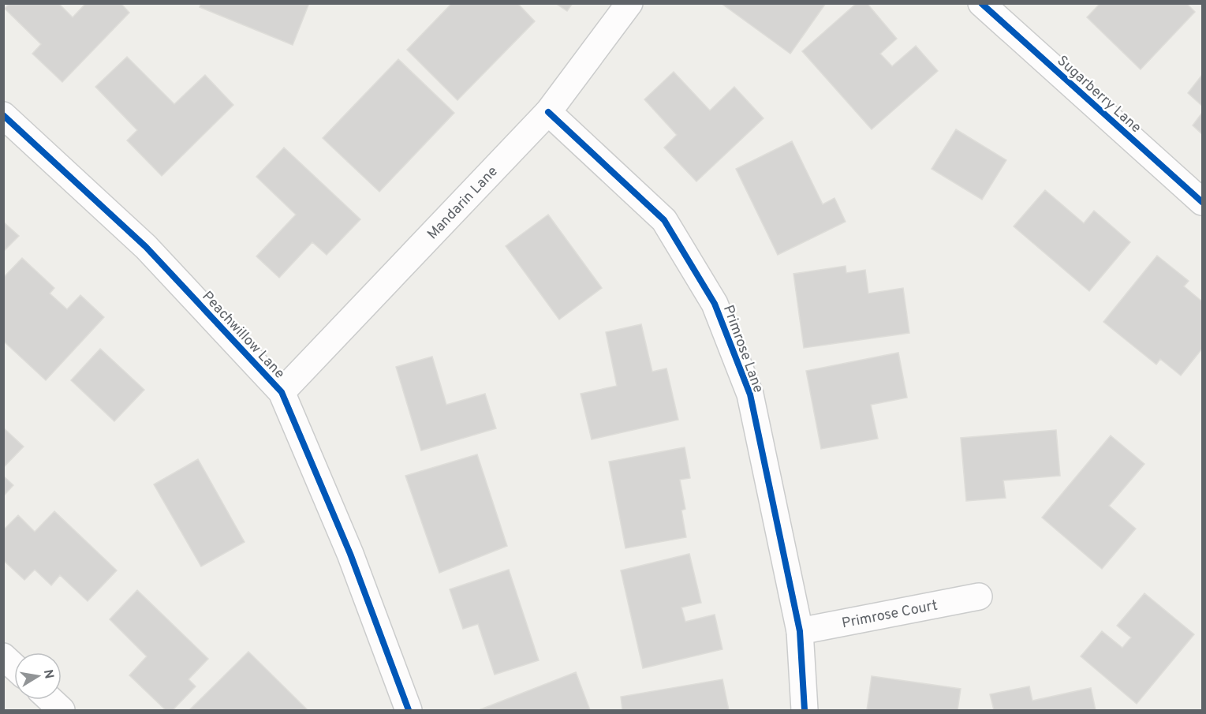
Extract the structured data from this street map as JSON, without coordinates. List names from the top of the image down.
{
  "streets": {
    "street": [
      "Sugarberry Lane",
      "Mandarin Lane",
      "Peachwillow Lane",
      "Primrose Lane",
      "Primrose Court"
    ]
  },
  "crossings": [
    ["Mandarin Lane", "Peachwillow Lane"],
    ["Mandarin Lane", "Primrose Lane"],
    ["Primrose Lane", "Primrose Court"]
  ],
  "north": "right"
}
